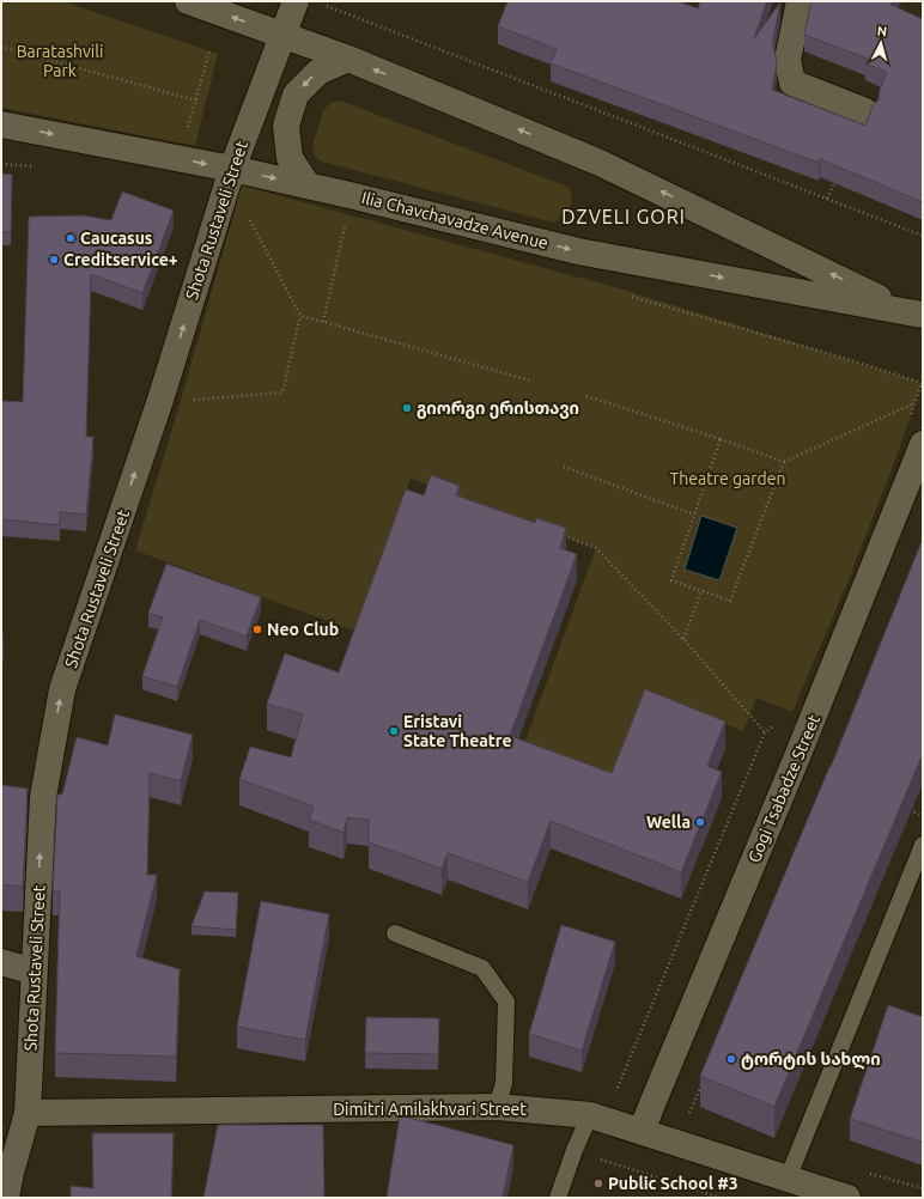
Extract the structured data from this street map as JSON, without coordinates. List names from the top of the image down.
{
  "streets": {
    "street": [
      "Shota Rustaveli Street",
      "Ilia Chavchavadze Avenue",
      "Gogi Tsabadze Street",
      "Dimitri Amilakhvari Street"
    ]
  },
  "crossings": [
    ["Shota Rustaveli Street", "Ilia Chavchavadze Avenue"],
    ["Shota Rustaveli Street", "Dimitri Amilakhvari Street"],
    ["Gogi Tsabadze Street", "Dimitri Amilakhvari Street"]
  ],
  "one_way": ["Shota Rustaveli Street"],
  "districts": ["DZVELI GORI"],
  "parks": ["Baratashvili Park", "Theatre garden"],
  "places": [
    "Caucasus",
    "Creditservice+",
    "გიორგი ერისთავი",
    "Neo Club",
    "Eristavi State Theatre",
    "Wella",
    "ტორტის სახლი",
    "Public School #3"
  ],
  "north": "top"
}
